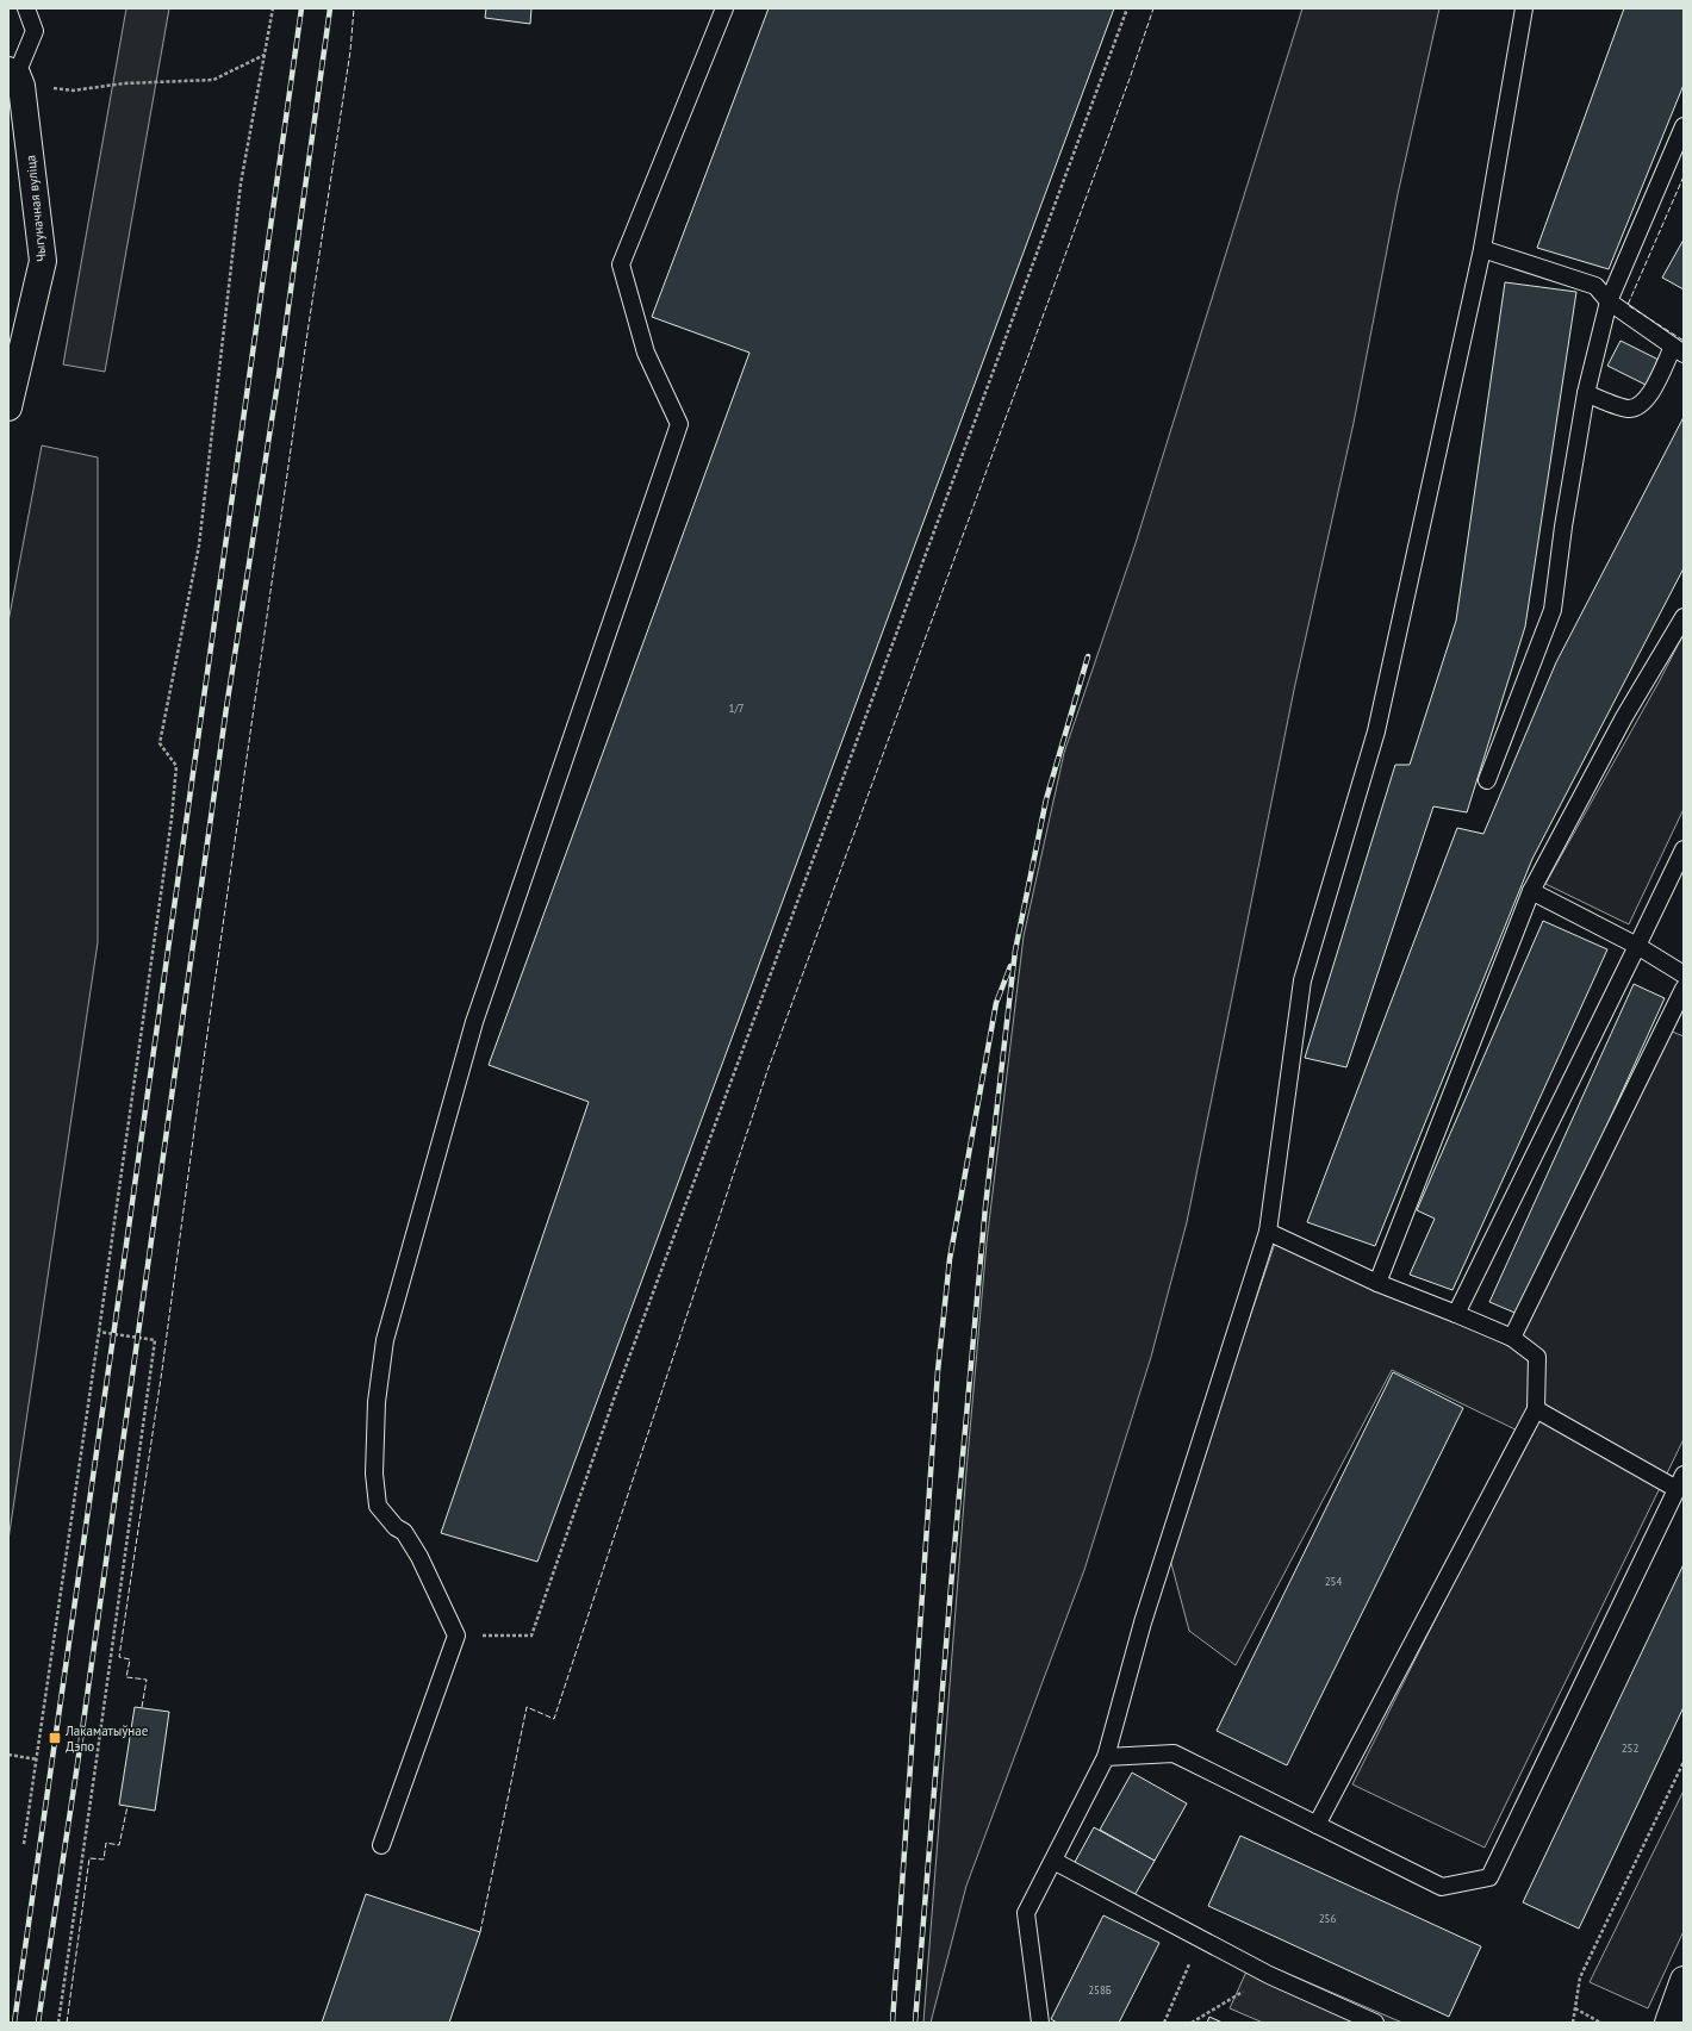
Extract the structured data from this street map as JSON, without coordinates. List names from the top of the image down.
{
  "streets": {
    "street": ["Чыгуначная вуліца"]
  },
  "places": {
    "transit": ["Лакаматыўнае Дэпо"]
  },
  "house_numbers": [
    "1/7",
    "254",
    "252",
    "256",
    "258Б"
  ]
}
